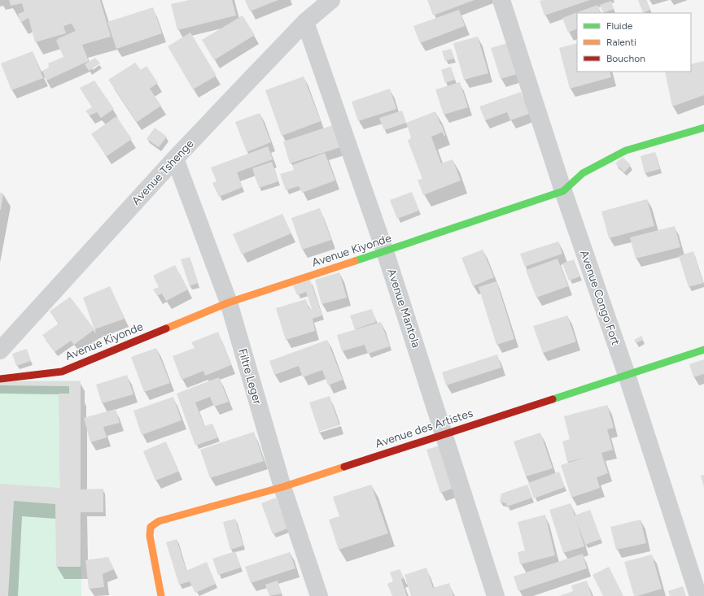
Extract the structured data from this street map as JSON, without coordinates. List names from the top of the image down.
{
  "streets": {
    "street": [
      "Avenue Tshenge",
      "Avenue Kiyonde",
      "Avenue Congo Fort",
      "Avenue Mantola",
      "Filtre Leger",
      "Avenue des Artistes"
    ]
  },
  "crossings": [
    ["Avenue Tshenge", "Avenue Mantola"],
    ["Avenue Tshenge", "Filtre Leger"],
    ["Avenue Kiyonde", "Avenue Congo Fort"],
    ["Avenue Kiyonde", "Avenue Mantola"],
    ["Avenue Kiyonde", "Filtre Leger"],
    ["Avenue Congo Fort", "Avenue des Artistes"],
    ["Avenue Mantola", "Avenue des Artistes"],
    ["Filtre Leger", "Avenue des Artistes"]
  ],
  "legend": ["Fluide", "Ralenti", "Bouchon"]
}
